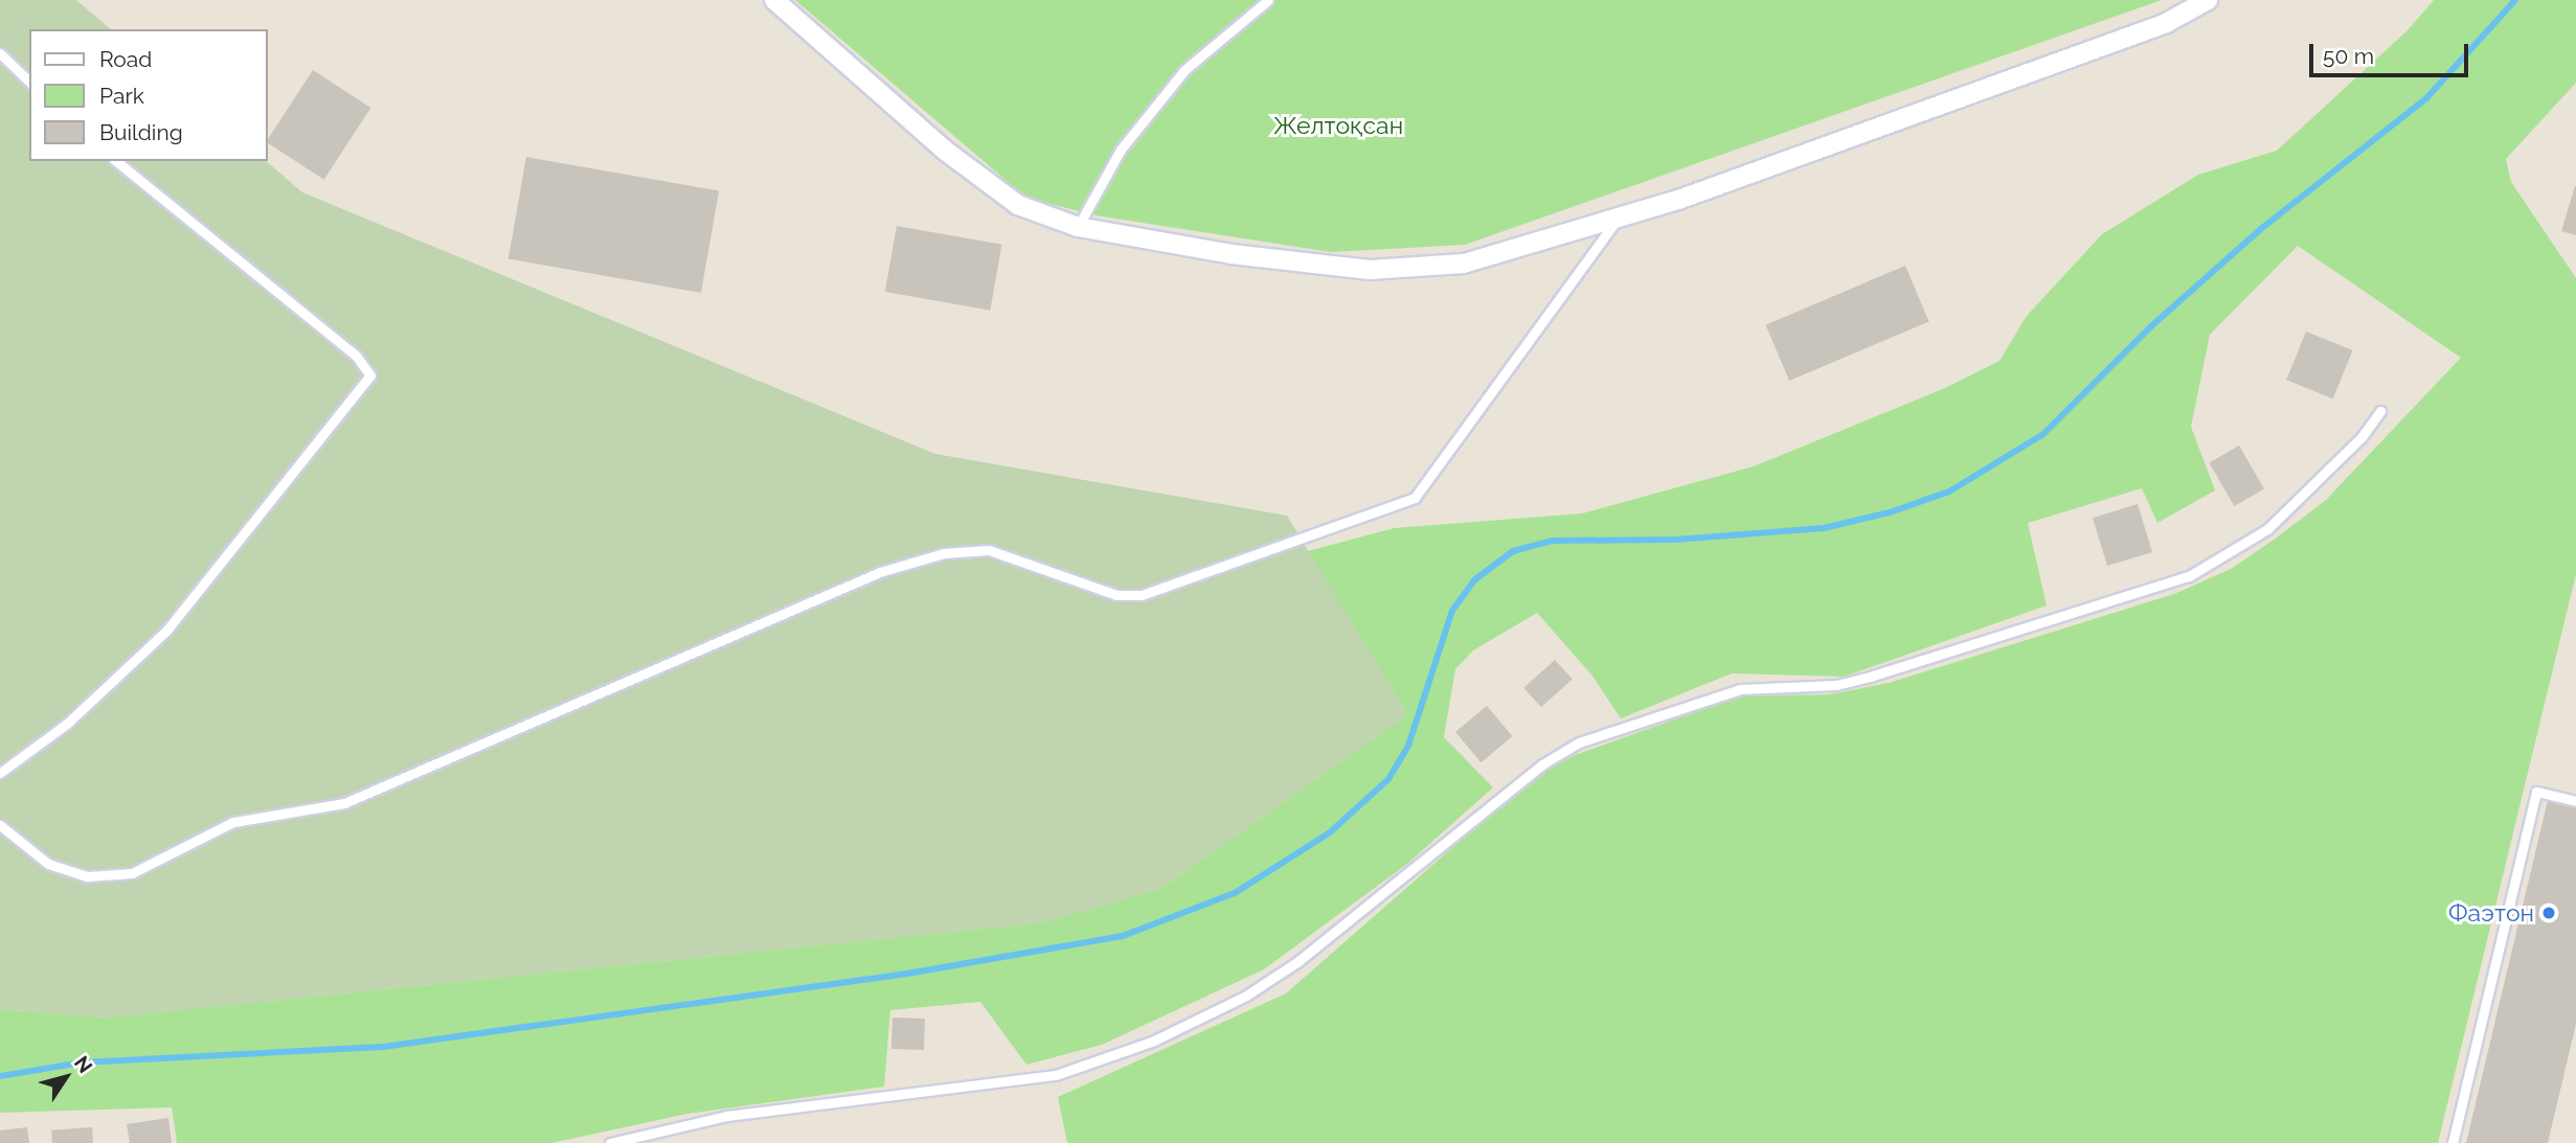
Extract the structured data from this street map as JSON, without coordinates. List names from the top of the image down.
{
  "parks": ["Желтоқсан"],
  "places": ["Фаэтон"],
  "legend": ["Road", "Park", "Building"],
  "scale_bar": "50 m",
  "north": "top right"
}
